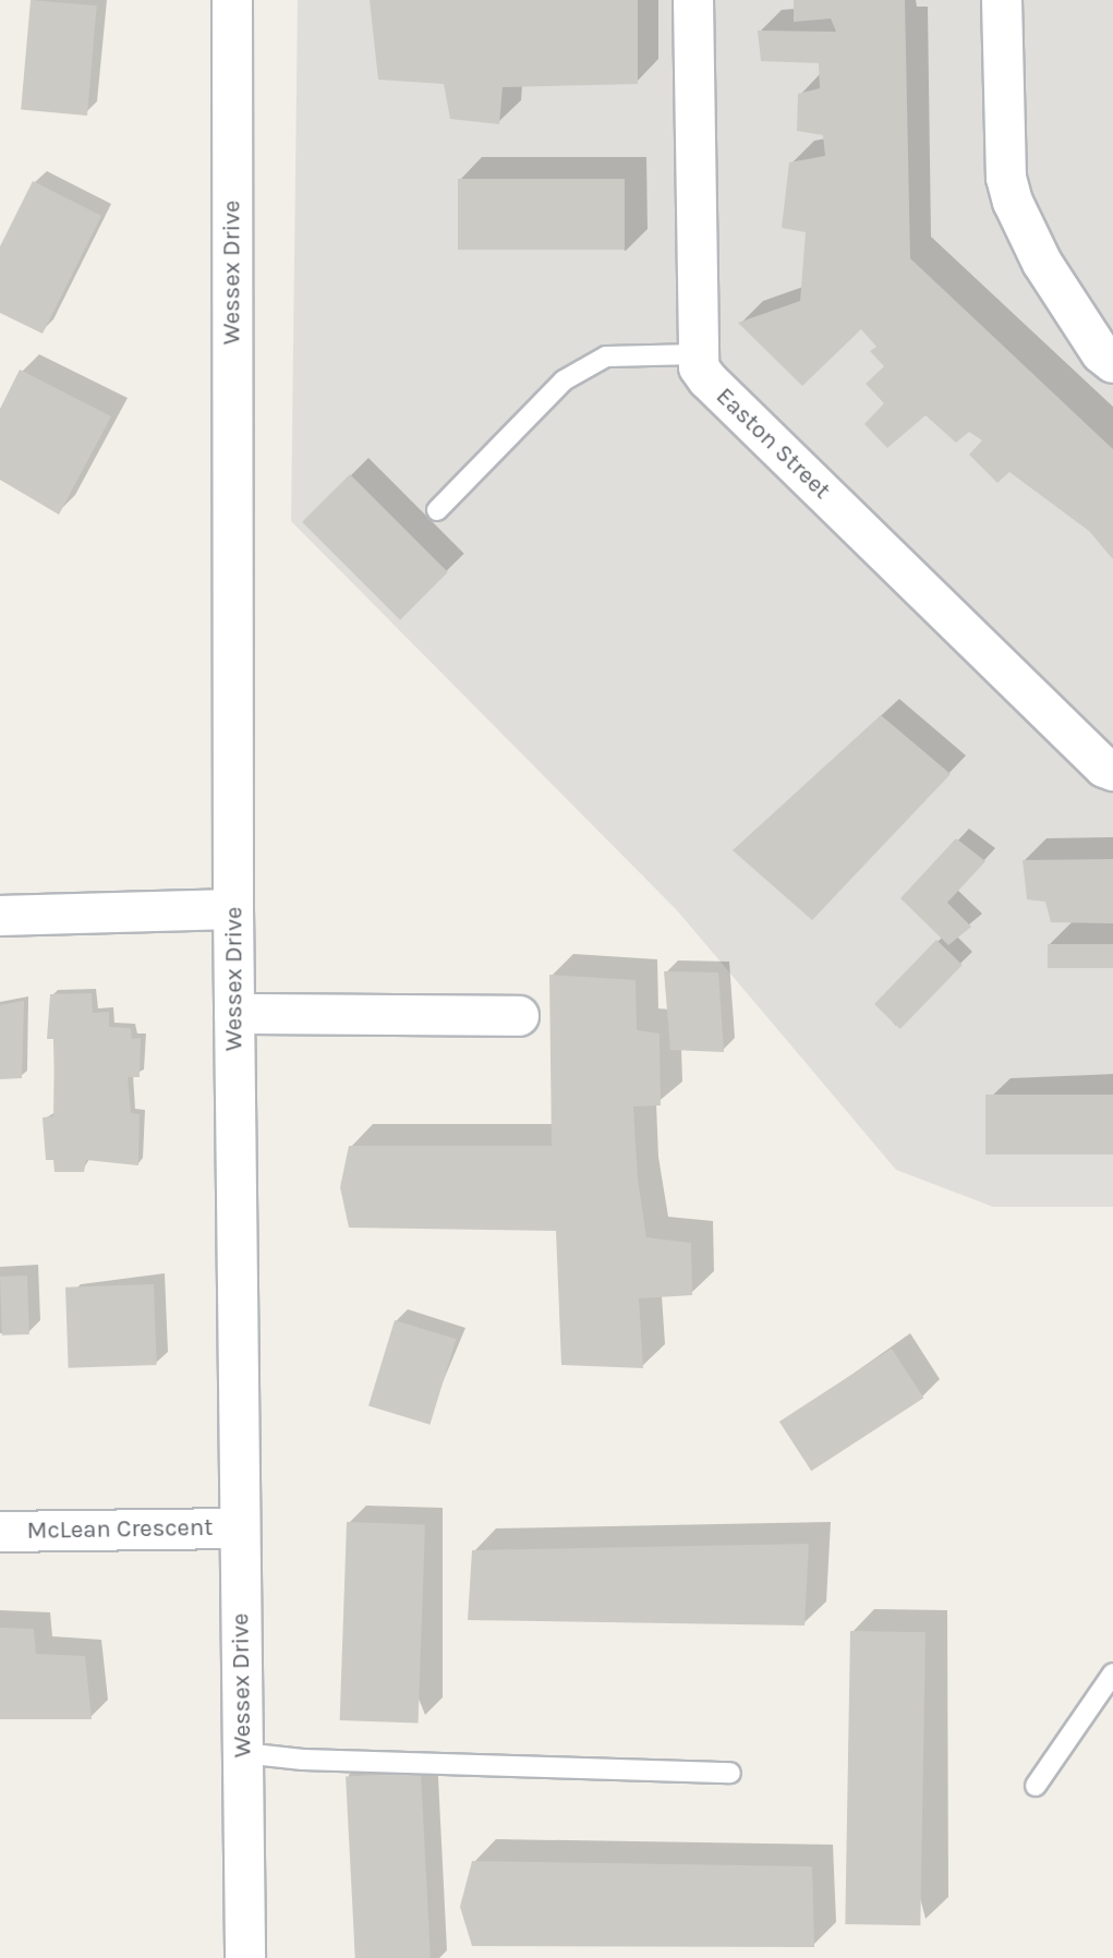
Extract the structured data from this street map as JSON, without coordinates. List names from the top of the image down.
{
  "streets": {
    "street": ["Wessex Drive", "Easton Street", "McLean Crescent"]
  },
  "crossings": [
    ["Wessex Drive", "McLean Crescent"]
  ]
}
